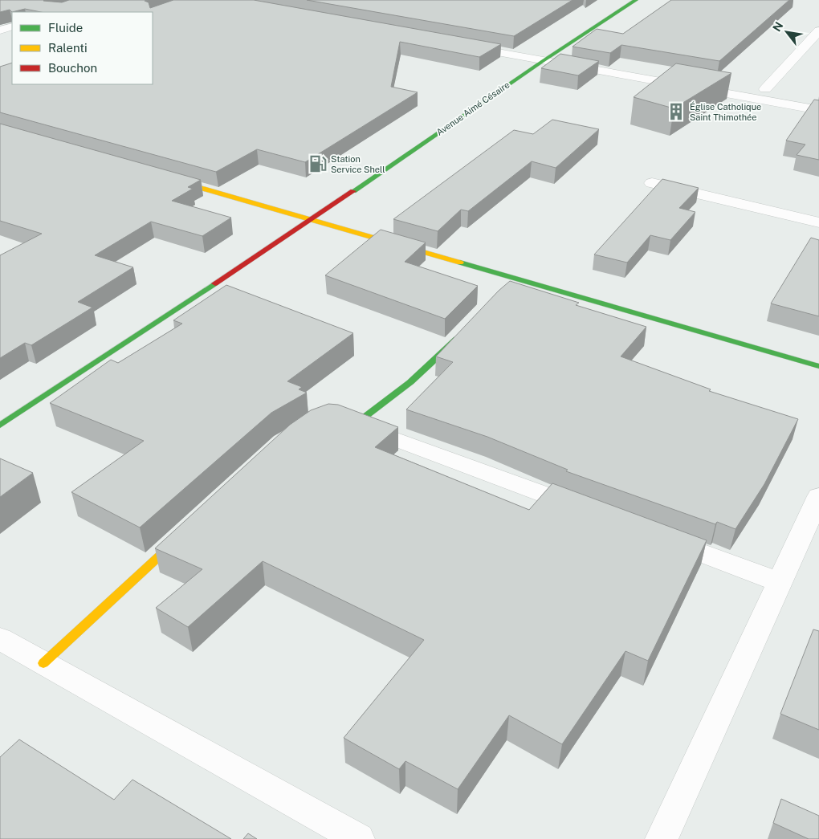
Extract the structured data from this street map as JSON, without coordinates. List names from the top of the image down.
{
  "streets": {
    "street": ["Avenue Aimé Césaire"]
  },
  "places": {
    "building": ["Église Catholique Saint Thimothée"],
    "fuel station": ["Station Service Shell"]
  },
  "legend": ["Fluide", "Ralenti", "Bouchon"],
  "north": "top left"
}
